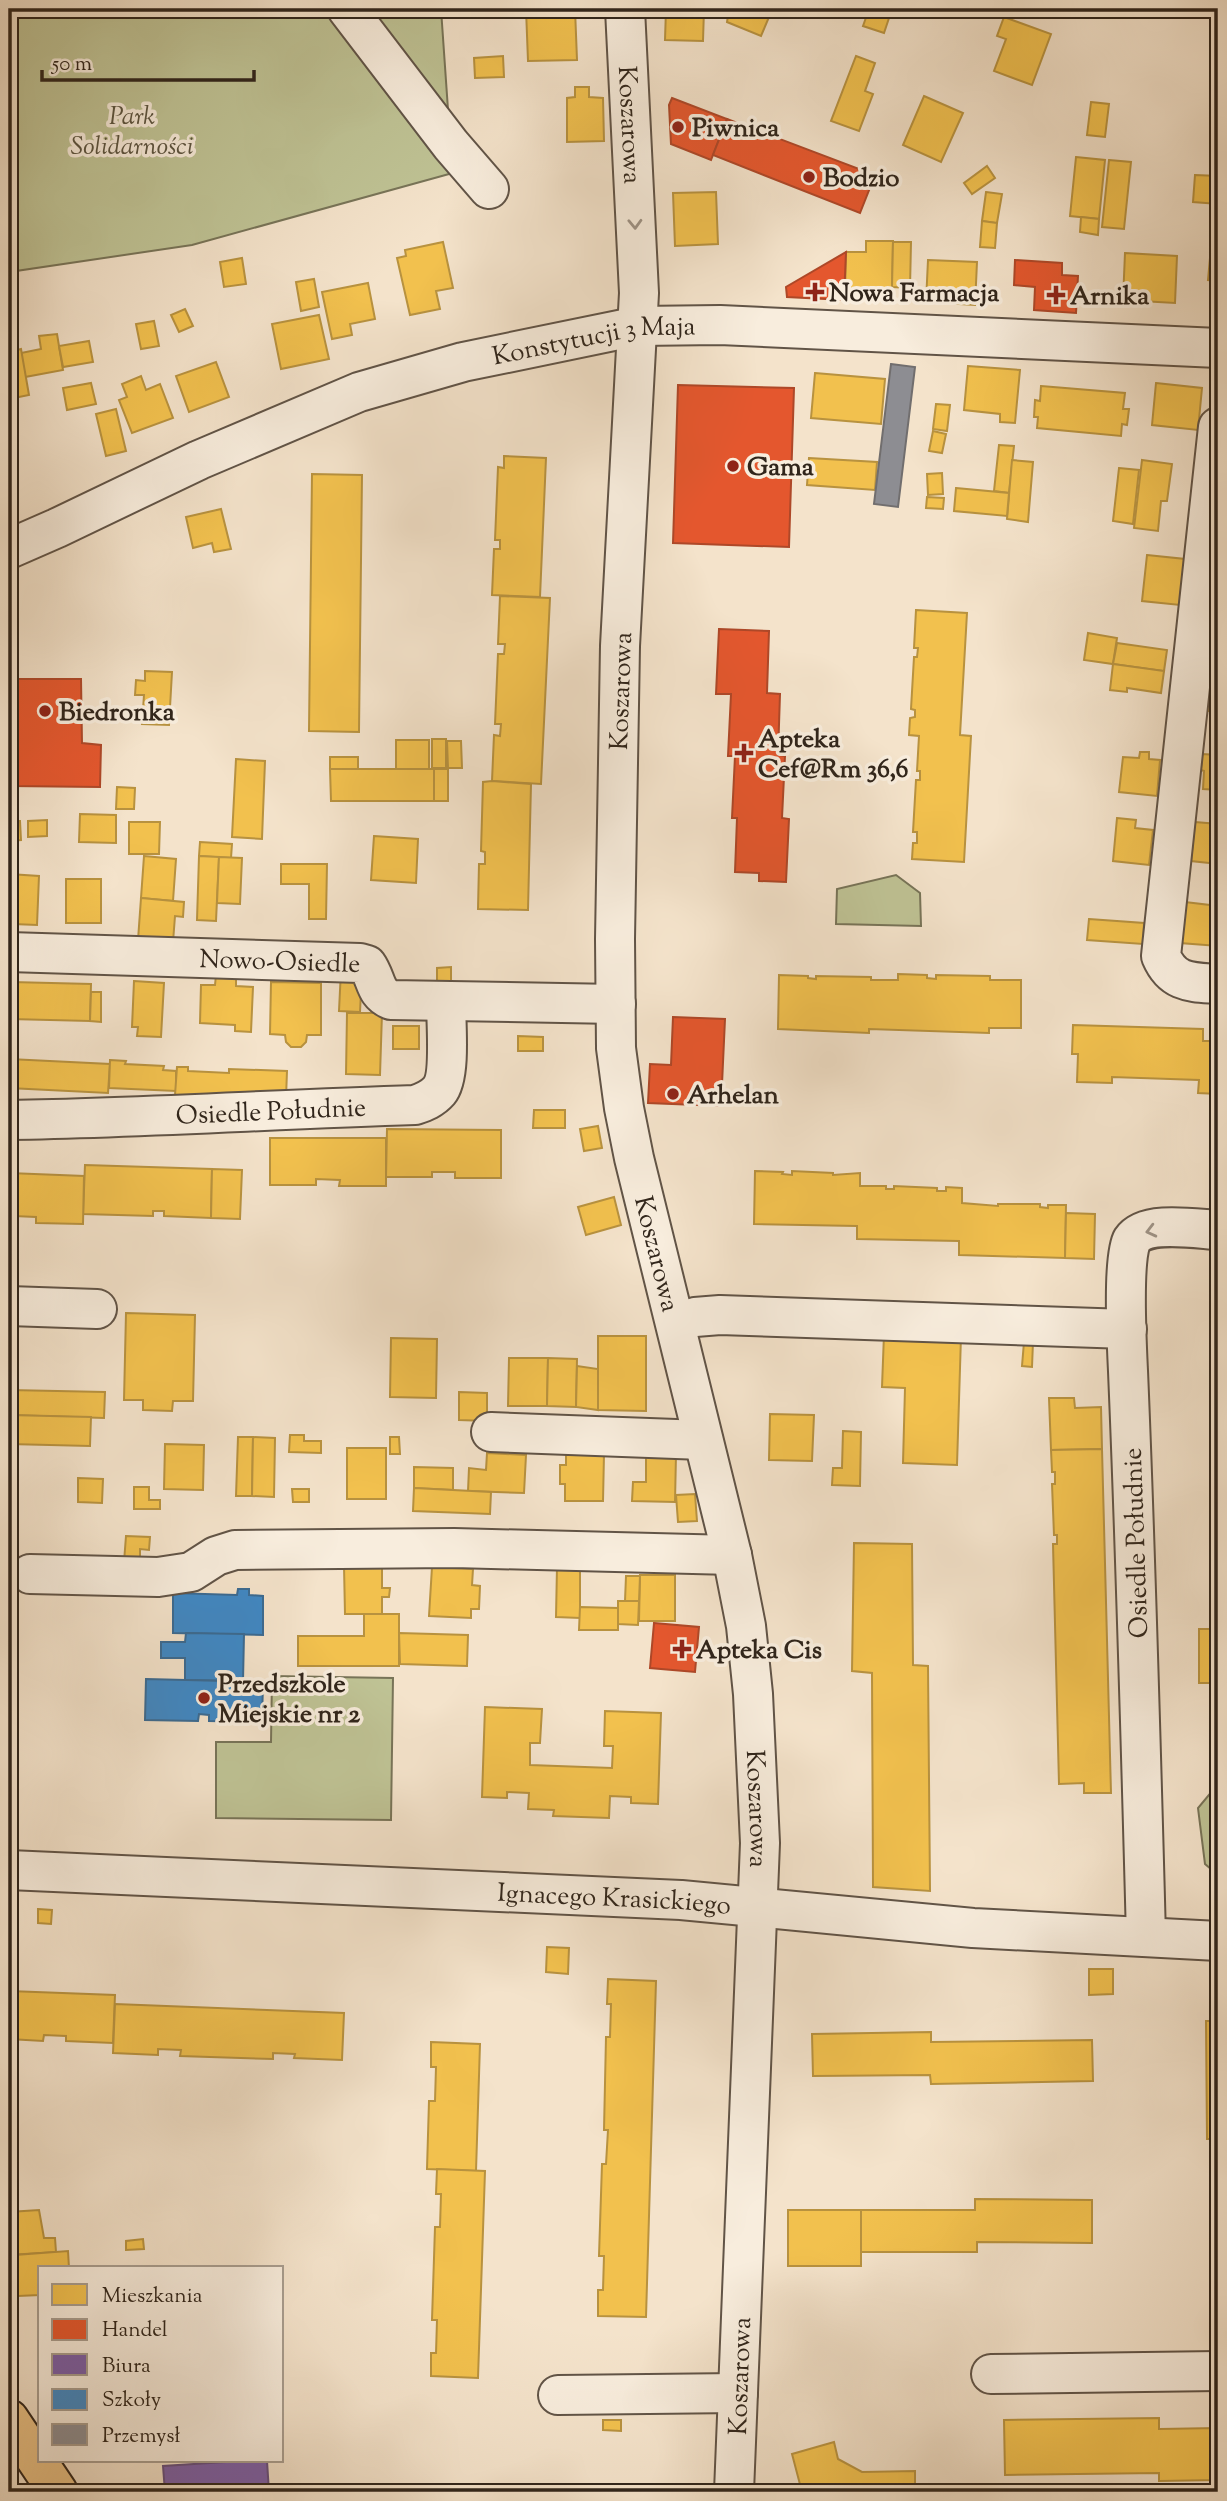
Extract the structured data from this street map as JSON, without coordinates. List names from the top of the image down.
{
  "streets": {
    "street": [
      "Koszarowa",
      "Konstytucji 3 Maja",
      "Nowo-Osiedle",
      "Osiedle Południe",
      "Ignacego Krasickiego"
    ]
  },
  "crossings": [
    ["Koszarowa", "Konstytucji 3 Maja"],
    ["Koszarowa", "Nowo-Osiedle"],
    ["Koszarowa", "Ignacego Krasickiego"],
    ["Nowo-Osiedle", "Osiedle Południe"],
    ["Osiedle Południe", "Ignacego Krasickiego"]
  ],
  "parks": ["Park Solidarności"],
  "places": {
    "other": [
      "Piwnica",
      "Bodzio",
      "Gama",
      "Biedronka",
      "Arhelan",
      "Przedszkole Miejskie nr 2"
    ],
    "health": [
      "Nowa Farmacja",
      "Arnika",
      "Apteka Cef@Rm 36,6",
      "Apteka Cis"
    ]
  },
  "legend": [
    "Mieszkania",
    "Handel",
    "Biura",
    "Szkoły",
    "Przemysł"
  ],
  "scale_bar": "50 m"
}
